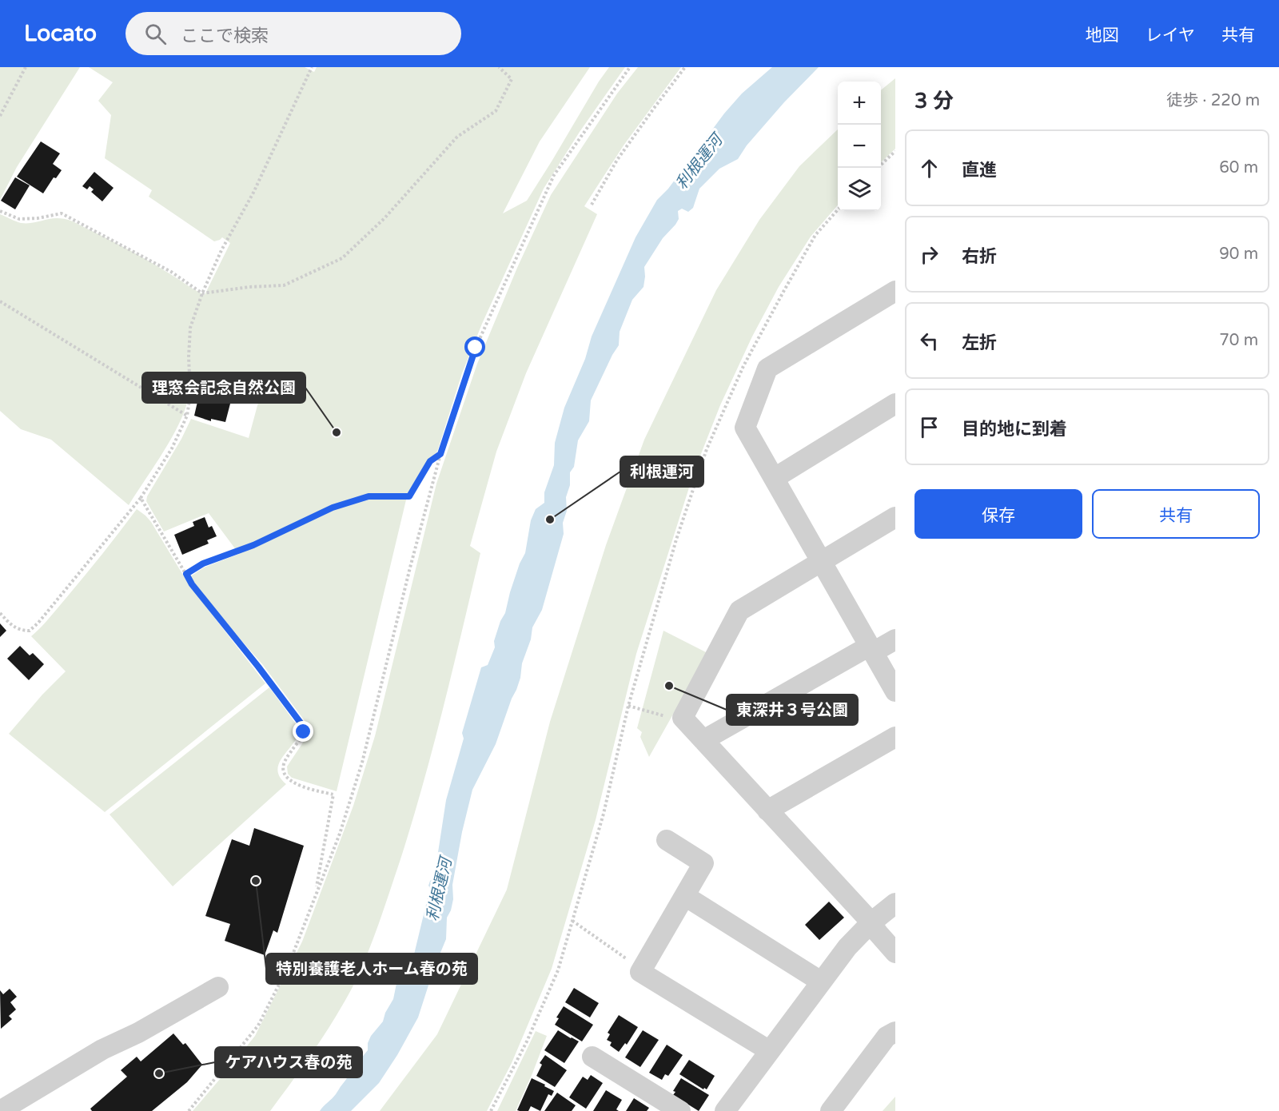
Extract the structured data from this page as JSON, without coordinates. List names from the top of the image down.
{
  "water": ["利根運河"],
  "places": [
    "理窓会記念自然公園",
    "利根運河",
    "東深井３号公園",
    "特別養護老人ホーム春の苑",
    "ケアハウス春の苑"
  ],
  "page": {
    "header": "Locato",
    "search": "ここで検索",
    "nav": ["地図", "レイヤ", "共有"],
    "heading": ["3 分", "徒歩 · 220 m"],
    "map_buttons": ["+", "−"],
    "list": [
      ["直進", "60 m"],
      ["右折", "90 m"],
      ["左折", "70 m"],
      "目的地に到着"
    ],
    "buttons": ["保存", "共有"]
  }
}
